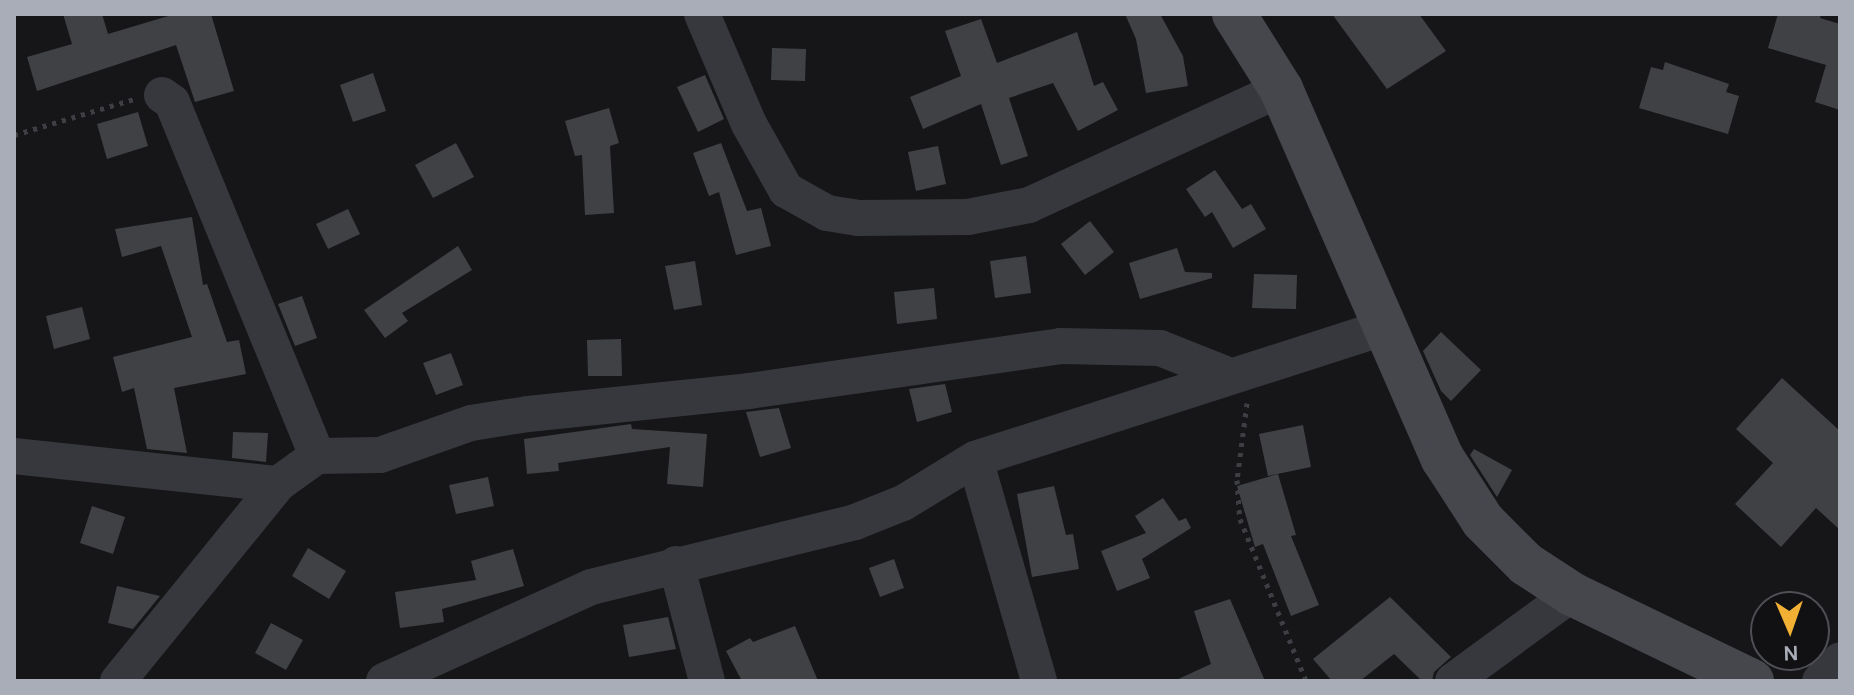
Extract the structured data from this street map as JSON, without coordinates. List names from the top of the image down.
{
  "north": "bottom"
}
